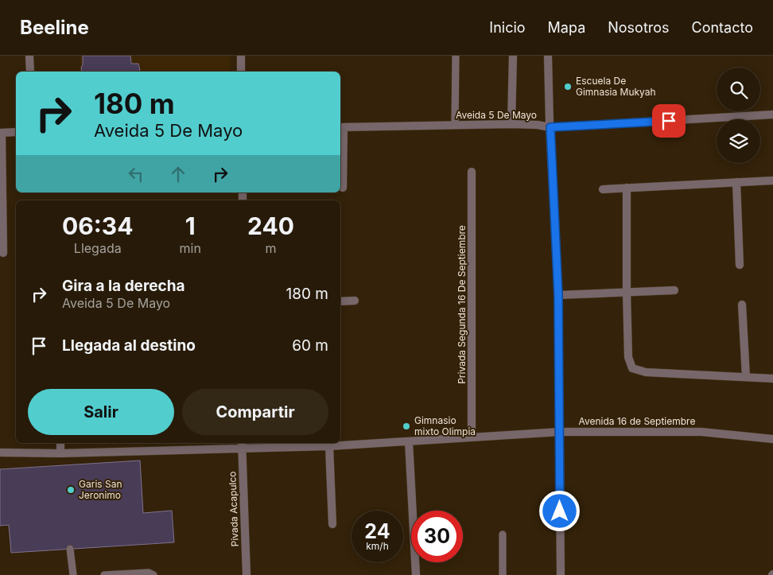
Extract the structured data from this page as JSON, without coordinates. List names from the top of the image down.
{
  "streets": {
    "street": [
      "Aveida 5 De Mayo",
      "Privada Segunda 16 De Septiembre",
      "Avenida 16 de Septiembre",
      "Pivada Acapulco"
    ]
  },
  "crossings": [
    ["Privada Segunda 16 De Septiembre", "Avenida 16 de Septiembre"],
    ["Avenida 16 de Septiembre", "Pivada Acapulco"]
  ],
  "places": ["Escuela De Gimnasia Mukyah", "Gimnasio mixto Olimpia", "Garis San Jeronimo"],
  "page": {
    "header": "Beeline",
    "nav": [
      "Inicio",
      "Mapa",
      "Nosotros",
      "Contacto"
    ],
    "turn": ["180 m", "Aveida 5 De Mayo"],
    "eta": [
      "06:34",
      "Llegada",
      "1",
      "min",
      "240",
      "m"
    ],
    "list": [
      {
        "name": "Gira a la derecha",
        "note": "Aveida 5 De Mayo",
        "value": "180 m"
      },
      {
        "name": "Llegada al destino",
        "value": "60 m"
      }
    ],
    "buttons": ["Salir", "Compartir"],
    "speed": "24 km/h",
    "limit": "30"
  }
}
